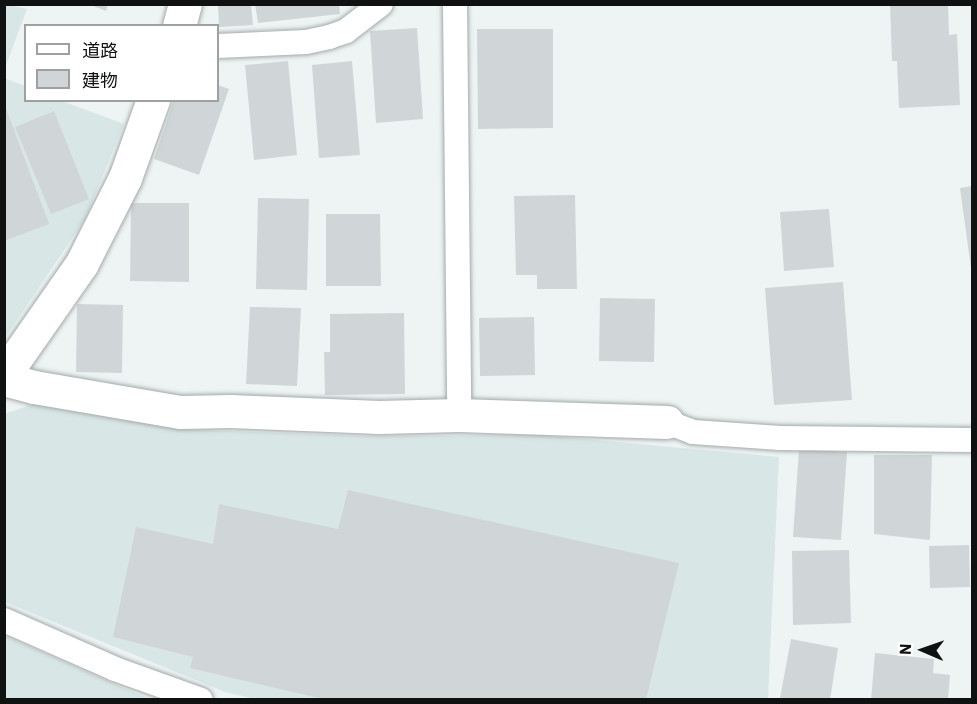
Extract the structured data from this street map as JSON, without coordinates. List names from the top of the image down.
{
  "legend": ["道路", "建物"],
  "north": "left"
}
